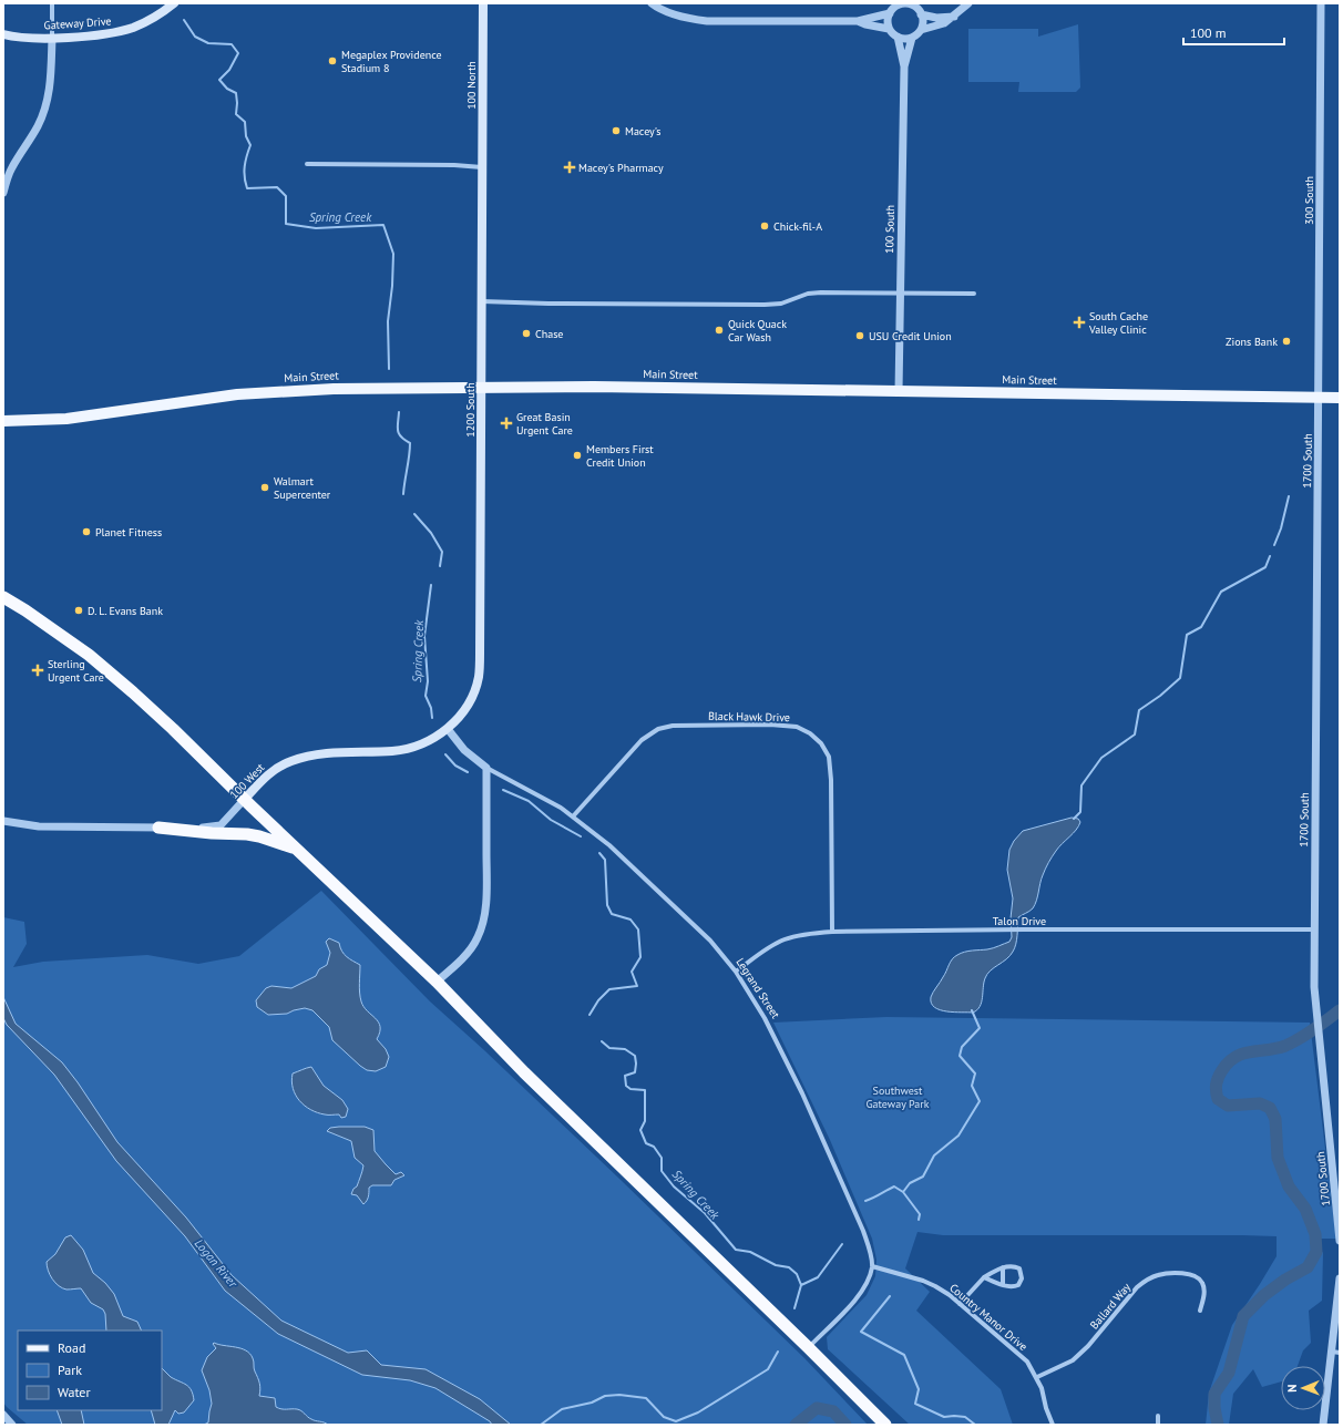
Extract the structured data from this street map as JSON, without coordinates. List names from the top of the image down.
{
  "streets": {
    "main road": [
      "Gateway Drive",
      "100 North",
      "Main Street",
      "1200 South",
      "100 West"
    ],
    "street": [
      "300 South",
      "100 South",
      "1700 South",
      "Black Hawk Drive",
      "Talon Drive",
      "Legrand Street",
      "Ballard Way",
      "Country Manor Drive"
    ]
  },
  "crossings": [
    ["100 North", "1200 South"],
    ["300 South", "Main Street"],
    ["300 South", "1700 South"],
    ["100 South", "Main Street"],
    ["Main Street", "1200 South"],
    ["Main Street", "1700 South"],
    ["1200 South", "100 West"],
    ["1700 South", "Talon Drive"],
    ["Black Hawk Drive", "Talon Drive"],
    ["Black Hawk Drive", "Legrand Street"],
    ["100 West", "Legrand Street"],
    ["Talon Drive", "Legrand Street"],
    ["Legrand Street", "Country Manor Drive"],
    ["Ballard Way", "Country Manor Drive"]
  ],
  "water": ["Spring Creek", "Logan River"],
  "parks": ["Southwest Gateway Park"],
  "places": {
    "other": [
      "Megaplex Providence Stadium 8",
      "Macey's",
      "Chick-fil-A",
      "Quick Quack Car Wash",
      "Chase",
      "USU Credit Union",
      "Zions Bank",
      "Members First Credit Union",
      "Walmart Supercenter",
      "Planet Fitness",
      "D. L. Evans Bank"
    ],
    "health": [
      "Macey's Pharmacy",
      "South Cache Valley Clinic",
      "Great Basin Urgent Care",
      "Sterling Urgent Care"
    ]
  },
  "legend": ["Road", "Park", "Water"],
  "scale_bar": "100 m",
  "north": "left"
}
